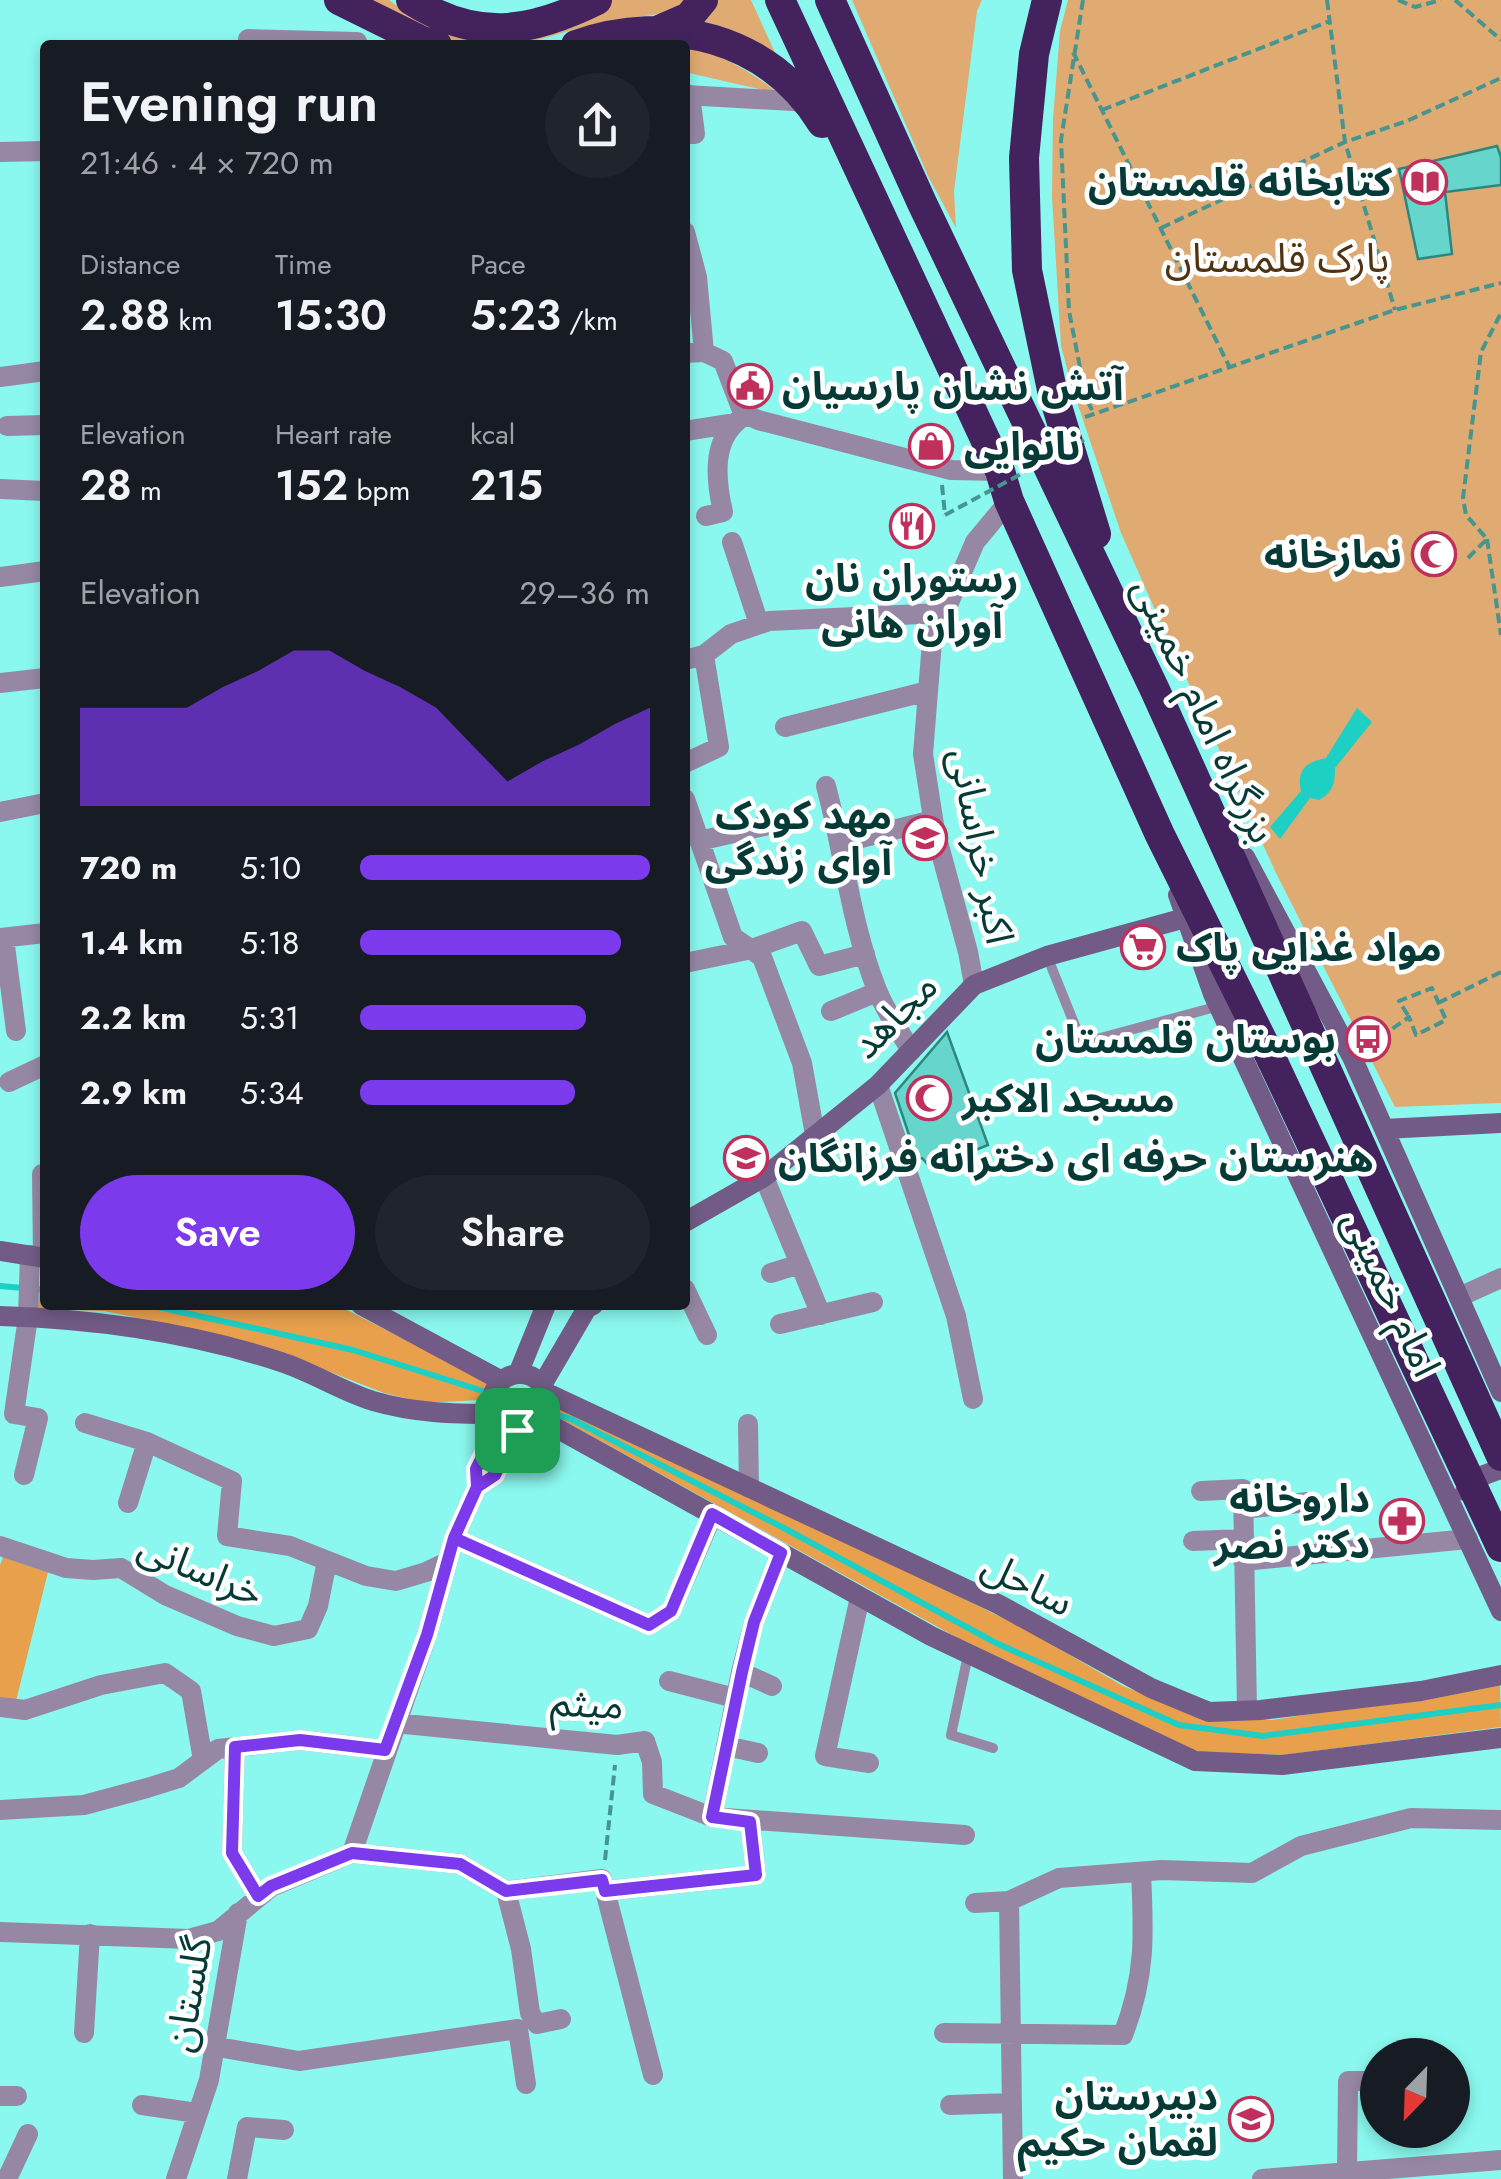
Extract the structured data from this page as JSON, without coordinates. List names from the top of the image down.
{
  "streets": {
    "highway": ["بزرگراه امام خمینی"],
    "street": [
      "اکبر خراسانی",
      "مجاهد",
      "امام خمینی",
      "خراسانی",
      "ساحل",
      "میثم",
      "گلستان"
    ]
  },
  "crossings": [
    ["بزرگراه امام خمینی", "امام خمینی"],
    ["اکبر خراسانی", "مجاهد"],
    ["مجاهد", "امام خمینی"]
  ],
  "parks": ["پارک قلمستان"],
  "places": {
    "library": ["کتابخانه قلمستان"],
    "public building": ["آتش نشان پارسیان"],
    "shop": ["نانوایی"],
    "restaurant": ["رستوران نان آوران هانی"],
    "mosque": ["نمازخانه", "مسجد الاکبر"],
    "school or university": ["مهد کودک آوای زندگی", "هنرستان حرفه ای دخترانه فرزانگان", "دبیرستان لقمان حکیم"],
    "supermarket": ["مواد غذایی پاک"],
    "bus stop": ["بوستان قلمستان"],
    "pharmacy": ["داروخانه دکتر نصر"]
  },
  "north": "bottom left",
  "page": {
    "heading": ["Evening run", "21:46 · 4 × 720 m"],
    "stats": [
      ["Distance", "2.88 km"],
      ["Time", "15:30"],
      ["Pace", "5:23 /km"],
      ["Elevation", "28 m"],
      ["Heart rate", "152 bpm"],
      ["kcal", "215"]
    ],
    "chart": ["Elevation", "29–36 m"],
    "list": [
      {
        "name": "720 m",
        "note": "5:10"
      },
      {
        "name": "1.4 km",
        "note": "5:18"
      },
      {
        "name": "2.2 km",
        "note": "5:31"
      },
      {
        "name": "2.9 km",
        "note": "5:34"
      }
    ],
    "buttons": ["Save", "Share"]
  }
}
